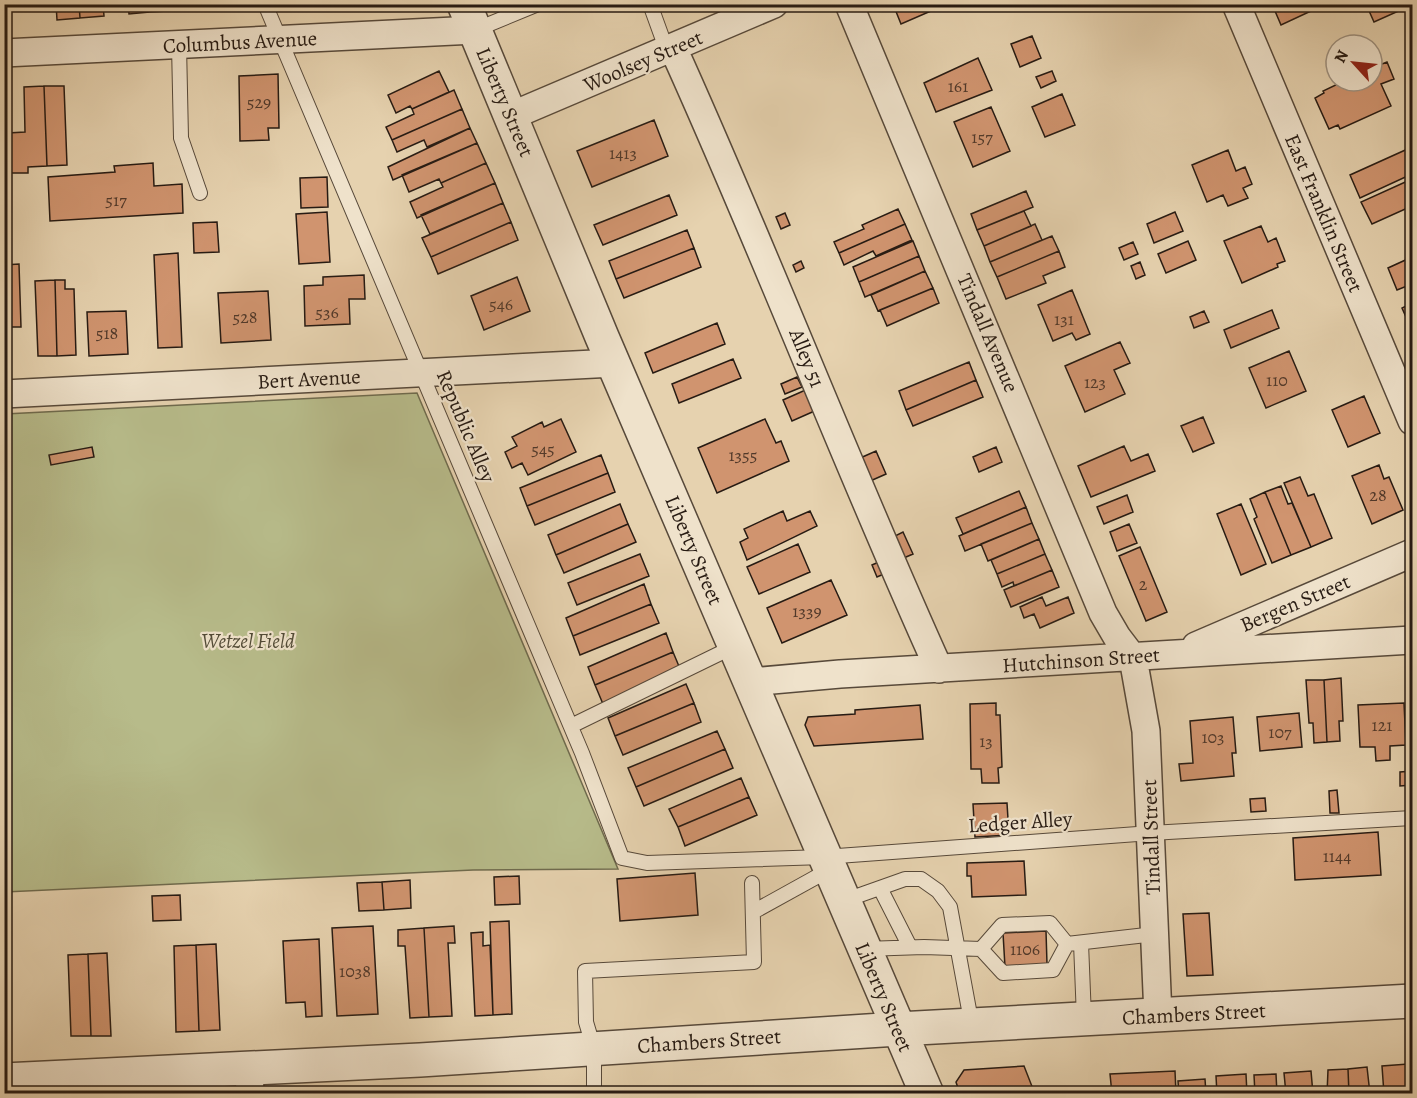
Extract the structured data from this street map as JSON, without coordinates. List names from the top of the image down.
{
  "streets": {
    "street": [
      "Columbus Avenue",
      "Woolsey Street",
      "Liberty Street",
      "East Franklin Street",
      "Tindall Avenue",
      "Alley 51",
      "Bert Avenue",
      "Bergen Street",
      "Hutchinson Street",
      "Tindall Street",
      "Chambers Street"
    ],
    "lane": ["Republic Alley", "Ledger Alley"]
  },
  "crossings": [
    ["Columbus Avenue", "Liberty Street"],
    ["Columbus Avenue", "Republic Alley"],
    ["Woolsey Street", "Liberty Street"],
    ["Woolsey Street", "Alley 51"],
    ["Liberty Street", "Bert Avenue"],
    ["Liberty Street", "Hutchinson Street"],
    ["Liberty Street", "Ledger Alley"],
    ["Liberty Street", "Chambers Street"],
    ["Tindall Avenue", "Hutchinson Street"],
    ["Tindall Avenue", "Tindall Street"],
    ["Alley 51", "Hutchinson Street"],
    ["Bert Avenue", "Republic Alley"],
    ["Republic Alley", "Ledger Alley"],
    ["Bergen Street", "Hutchinson Street"],
    ["Hutchinson Street", "Tindall Street"],
    ["Ledger Alley", "Tindall Street"],
    ["Tindall Street", "Chambers Street"]
  ],
  "parks": ["Wetzel Field"],
  "house_numbers": [
    "161",
    "529",
    "157",
    "1413",
    "517",
    "546",
    "536",
    "528",
    "131",
    "518",
    "110",
    "123",
    "545",
    "1355",
    "28",
    "2",
    "1339",
    "121",
    "107",
    "103",
    "13",
    "1144",
    "1106",
    "1038"
  ],
  "north": "top left"
}
